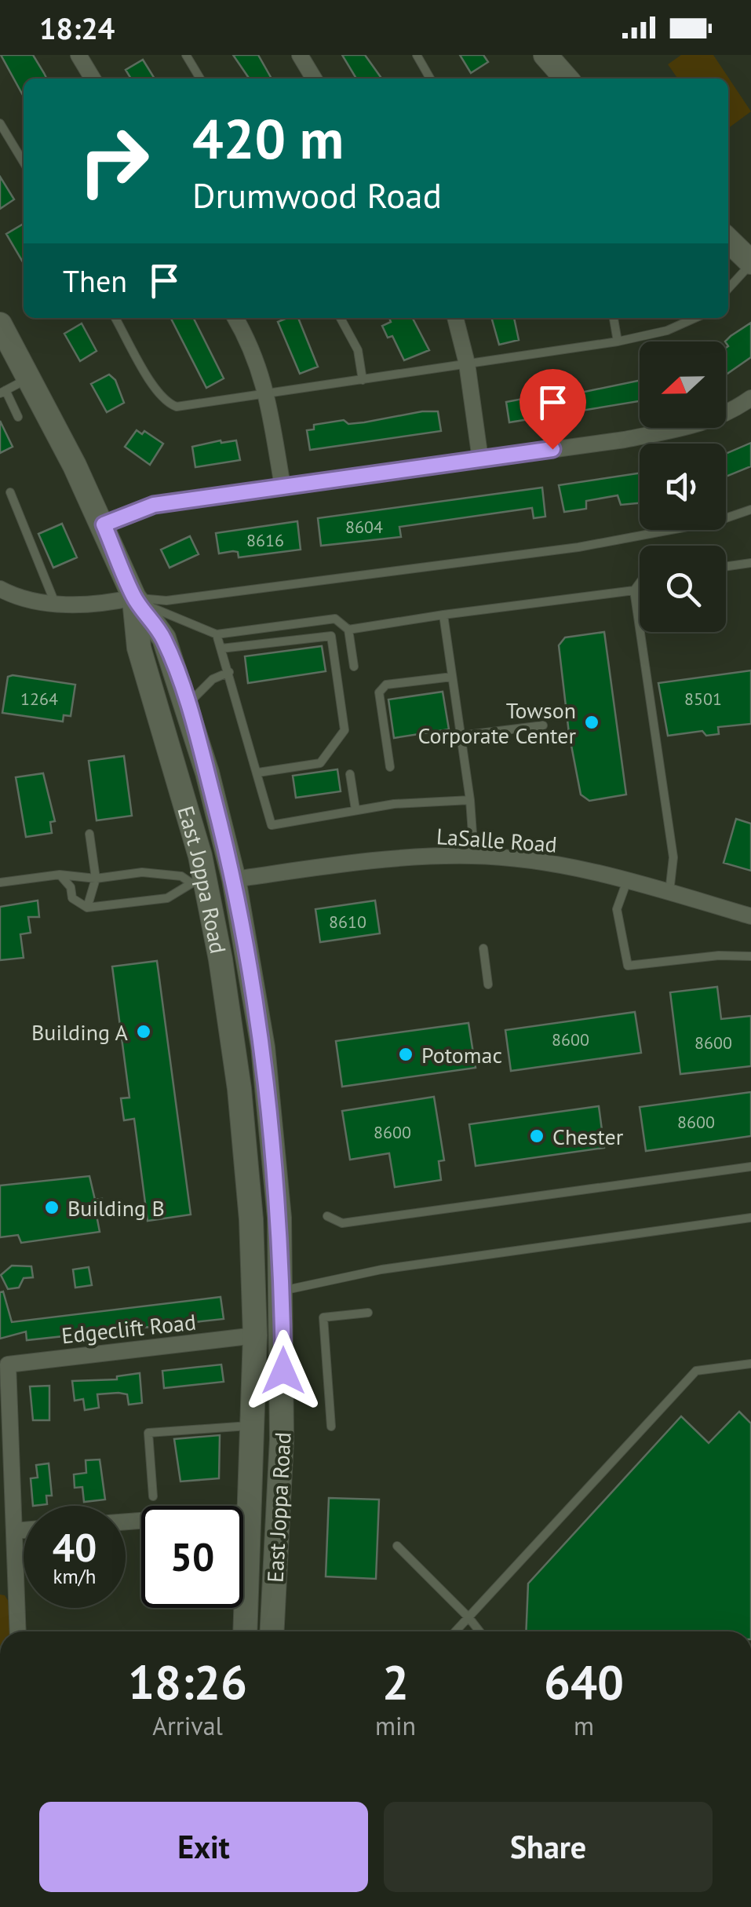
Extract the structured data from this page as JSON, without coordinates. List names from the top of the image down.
{
  "streets": {
    "main road": ["East Joppa Road"],
    "street": ["LaSalle Road", "Edgeclift Road"]
  },
  "crossings": [
    ["LaSalle Road", "East Joppa Road"],
    ["East Joppa Road", "Edgeclift Road"]
  ],
  "places": [
    "Towson Corporate Center",
    "Building A",
    "Potomac",
    "Chester",
    "Building B"
  ],
  "house_numbers": [
    "8604",
    "8616",
    "1264",
    "8501",
    "8610",
    "8600",
    "8600",
    "8600",
    "8600"
  ],
  "north": "left",
  "page": {
    "status": "18:24",
    "turn": ["420 m", "Drumwood Road"],
    "then": "Then",
    "speed": "40 km/h",
    "limit": "50",
    "eta": [
      "18:26",
      "Arrival",
      "2",
      "min",
      "640",
      "m"
    ],
    "buttons": ["Exit", "Share"]
  }
}
